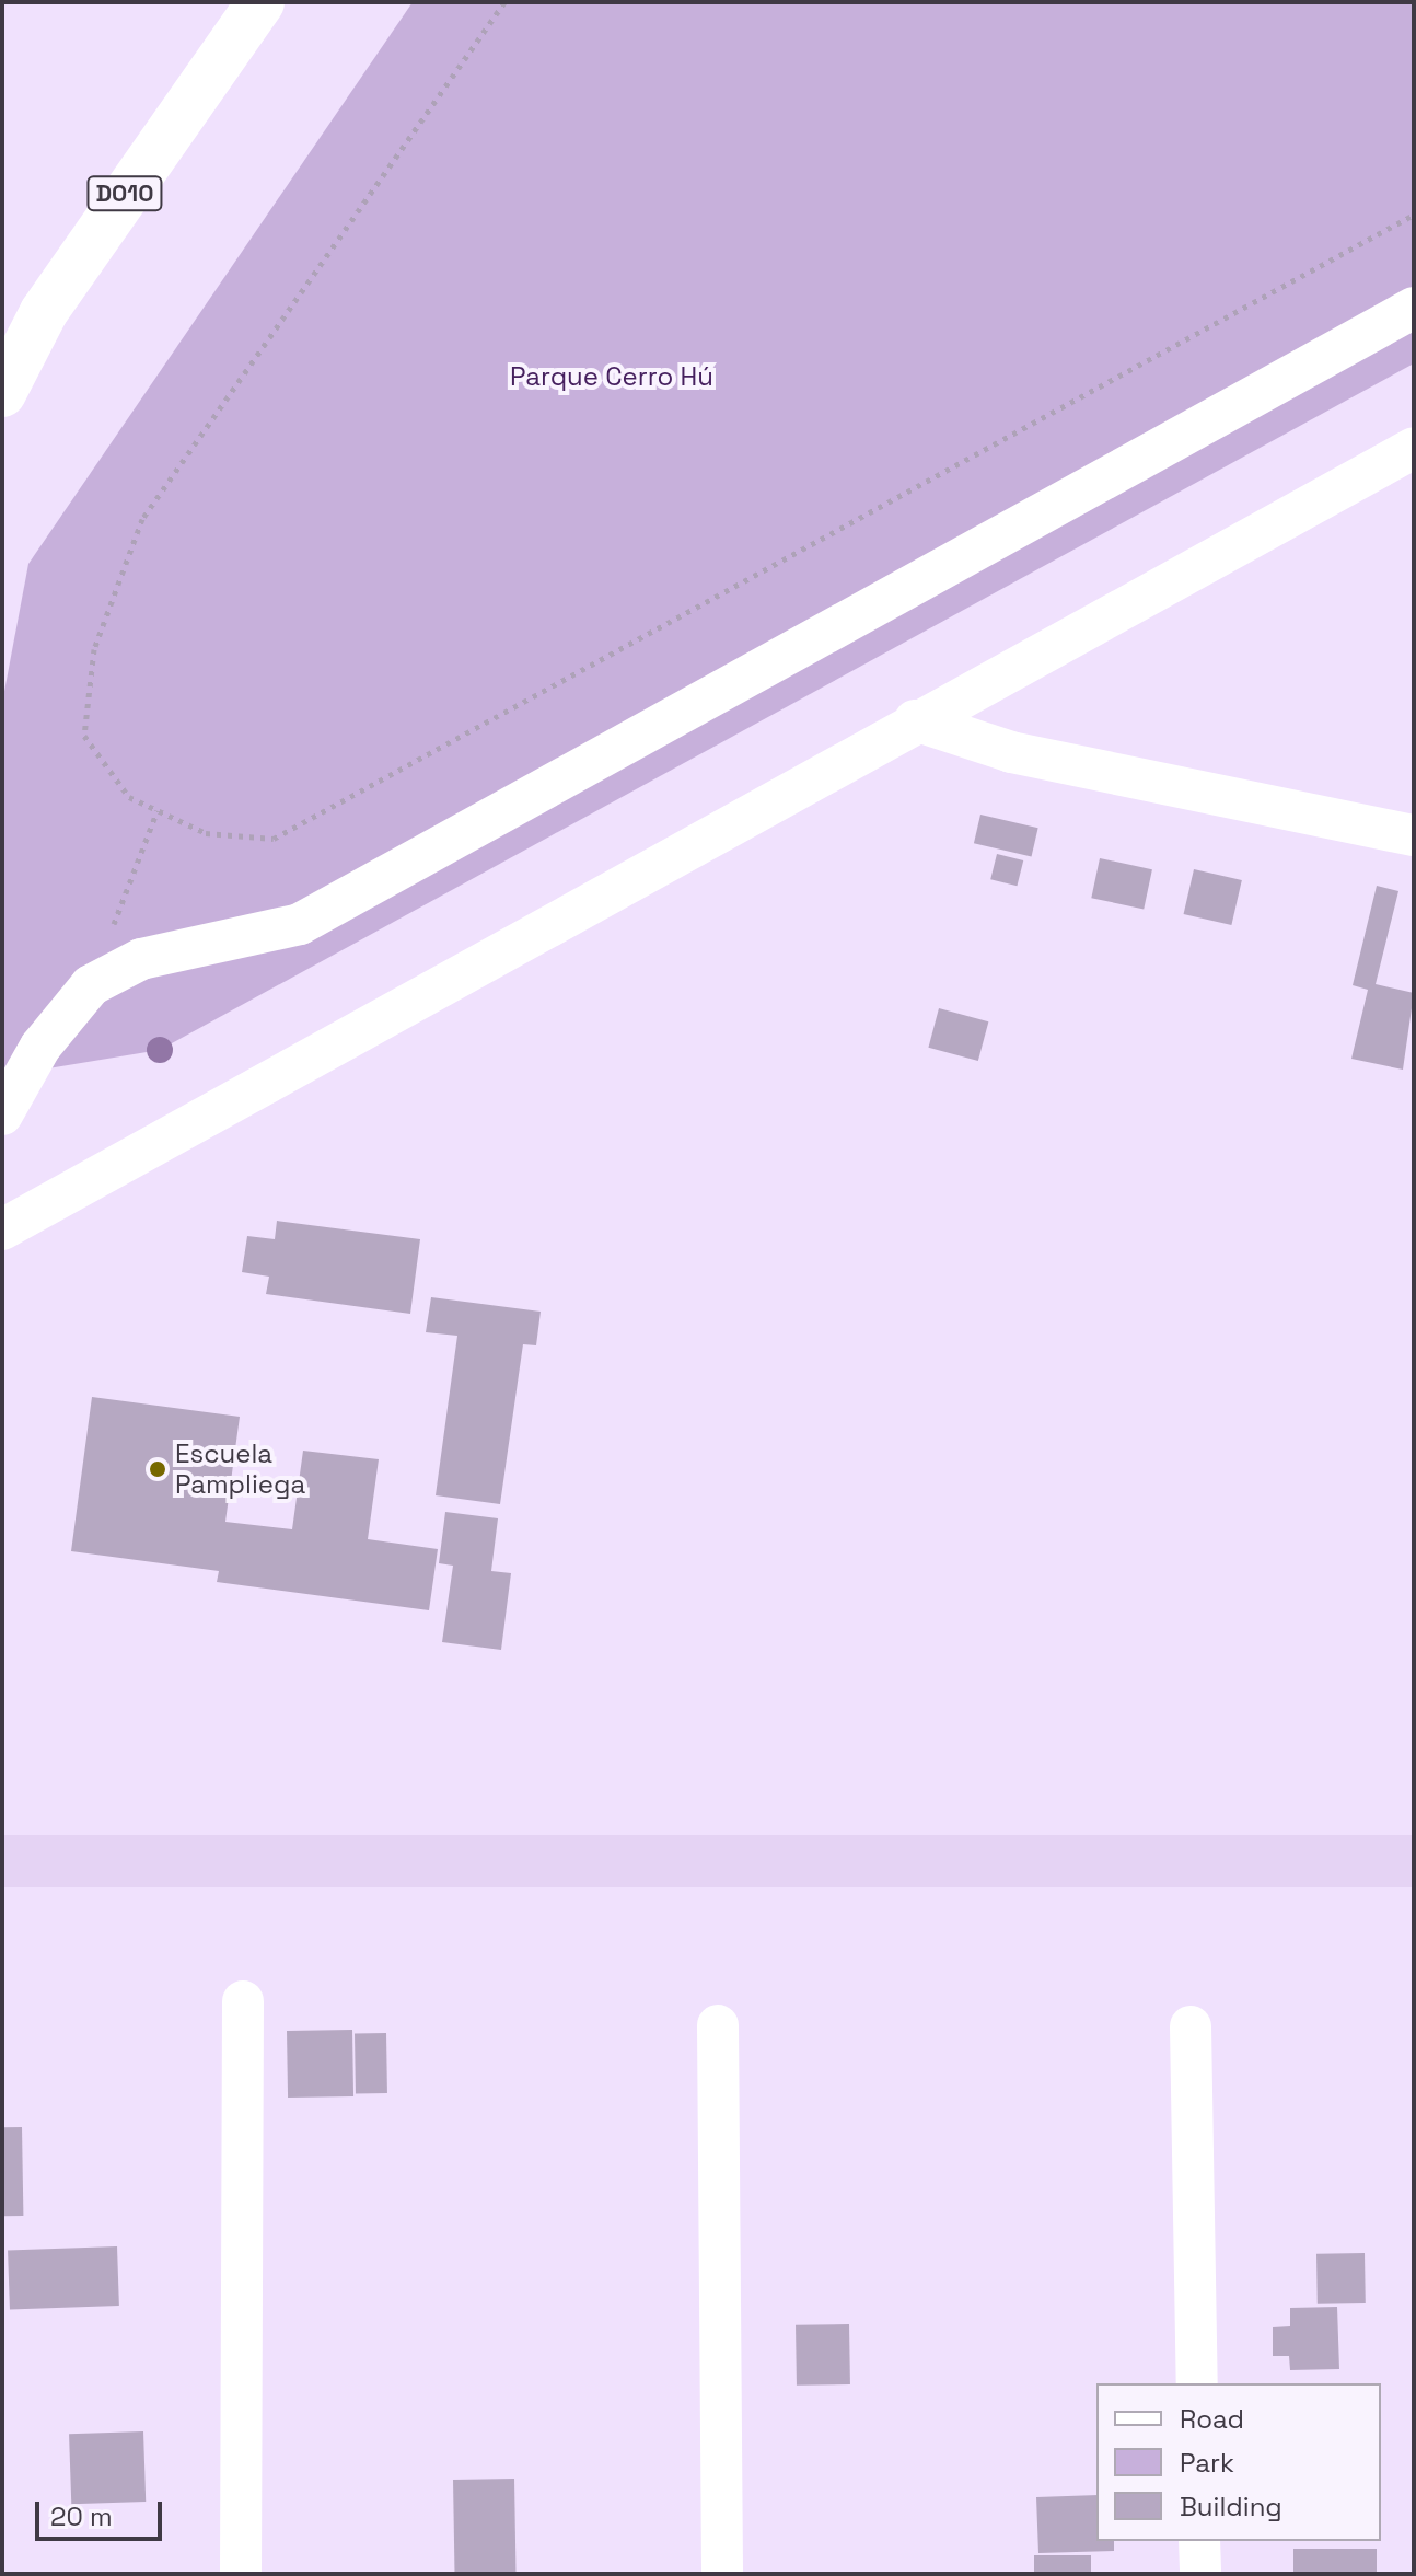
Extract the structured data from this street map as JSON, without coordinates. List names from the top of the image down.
{
  "streets": {
    "main road": ["D010"]
  },
  "parks": ["Parque Cerro Hú"],
  "places": ["Escuela Pampliega"],
  "legend": ["Road", "Park", "Building"],
  "scale_bar": "20 m"
}
